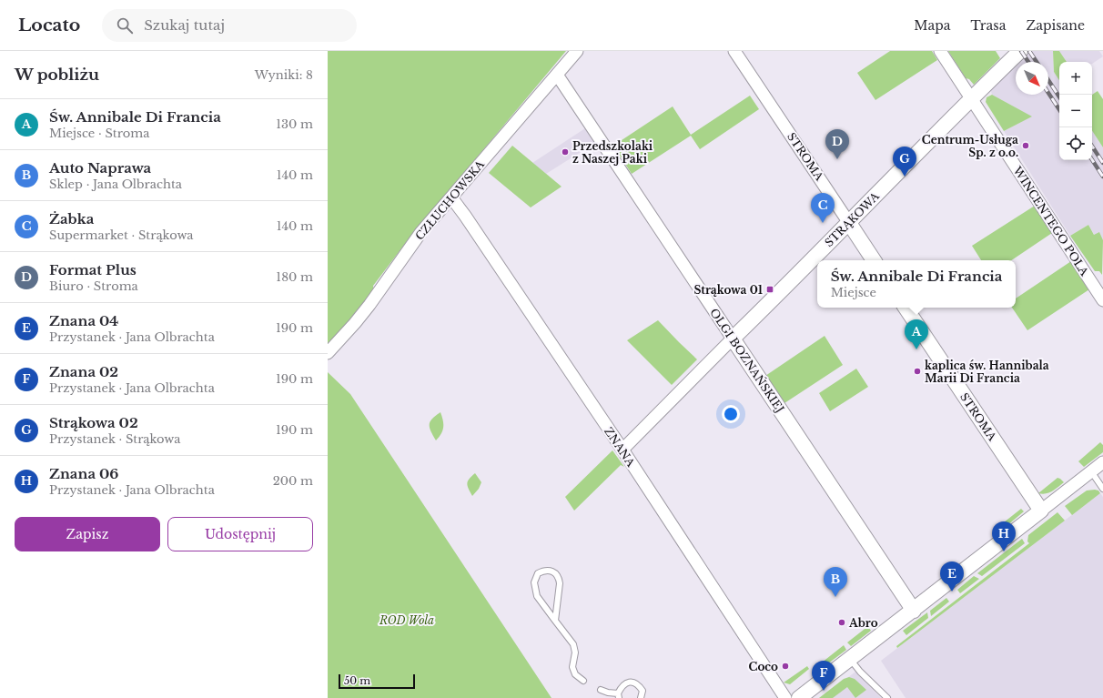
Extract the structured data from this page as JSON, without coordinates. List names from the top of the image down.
{
  "streets": {
    "street": [
      "STROMA",
      "CZŁUCHOWSKA",
      "STRĄKOWA",
      "WINCENTEGO POLA",
      "OLGI BOZNAŃSKIEJ",
      "ZNANA"
    ]
  },
  "crossings": [
    ["STROMA", "STRĄKOWA"],
    ["CZŁUCHOWSKA", "OLGI BOZNAŃSKIEJ"],
    ["CZŁUCHOWSKA", "ZNANA"],
    ["STRĄKOWA", "WINCENTEGO POLA"],
    ["STRĄKOWA", "OLGI BOZNAŃSKIEJ"],
    ["STRĄKOWA", "ZNANA"]
  ],
  "parks": ["ROD Wola"],
  "places": {
    "other": [
      "Centrum-Usługa Sp. z o.o.",
      "Przedszkolaki z Naszej Paki",
      "kaplica św. Hannibala Marii Di Francia",
      "Abro",
      "Coco"
    ],
    "transit": ["Strąkowa 01"]
  },
  "scale_bar": "50 m",
  "north": "bottom right",
  "page": {
    "header": "Locato",
    "search": "Szukaj tutaj",
    "nav": ["Mapa", "Trasa", "Zapisane"],
    "heading": ["W pobliżu", "Wyniki: 8"],
    "map_buttons": ["+", "−"],
    "list": [
      {
        "mark": "A",
        "name": "Św. Annibale Di Francia",
        "note": "Miejsce · Stroma",
        "value": "130 m"
      },
      {
        "mark": "B",
        "name": "Auto Naprawa",
        "note": "Sklep · Jana Olbrachta",
        "value": "140 m"
      },
      {
        "mark": "C",
        "name": "Żabka",
        "note": "Supermarket · Strąkowa",
        "value": "140 m"
      },
      {
        "mark": "D",
        "name": "Format Plus",
        "note": "Biuro · Stroma",
        "value": "180 m"
      },
      {
        "mark": "E",
        "name": "Znana 04",
        "note": "Przystanek · Jana Olbrachta",
        "value": "190 m"
      },
      {
        "mark": "F",
        "name": "Znana 02",
        "note": "Przystanek · Jana Olbrachta",
        "value": "190 m"
      },
      {
        "mark": "G",
        "name": "Strąkowa 02",
        "note": "Przystanek · Strąkowa",
        "value": "190 m"
      },
      {
        "mark": "H",
        "name": "Znana 06",
        "note": "Przystanek · Jana Olbrachta",
        "value": "200 m"
      }
    ],
    "pins": [
      "D",
      "G",
      "C",
      "A",
      "H",
      "E",
      "B",
      "F"
    ],
    "popup": ["Św. Annibale Di Francia", "Miejsce"],
    "buttons": ["Zapisz", "Udostępnij"],
    "scale": "50 m"
  }
}
